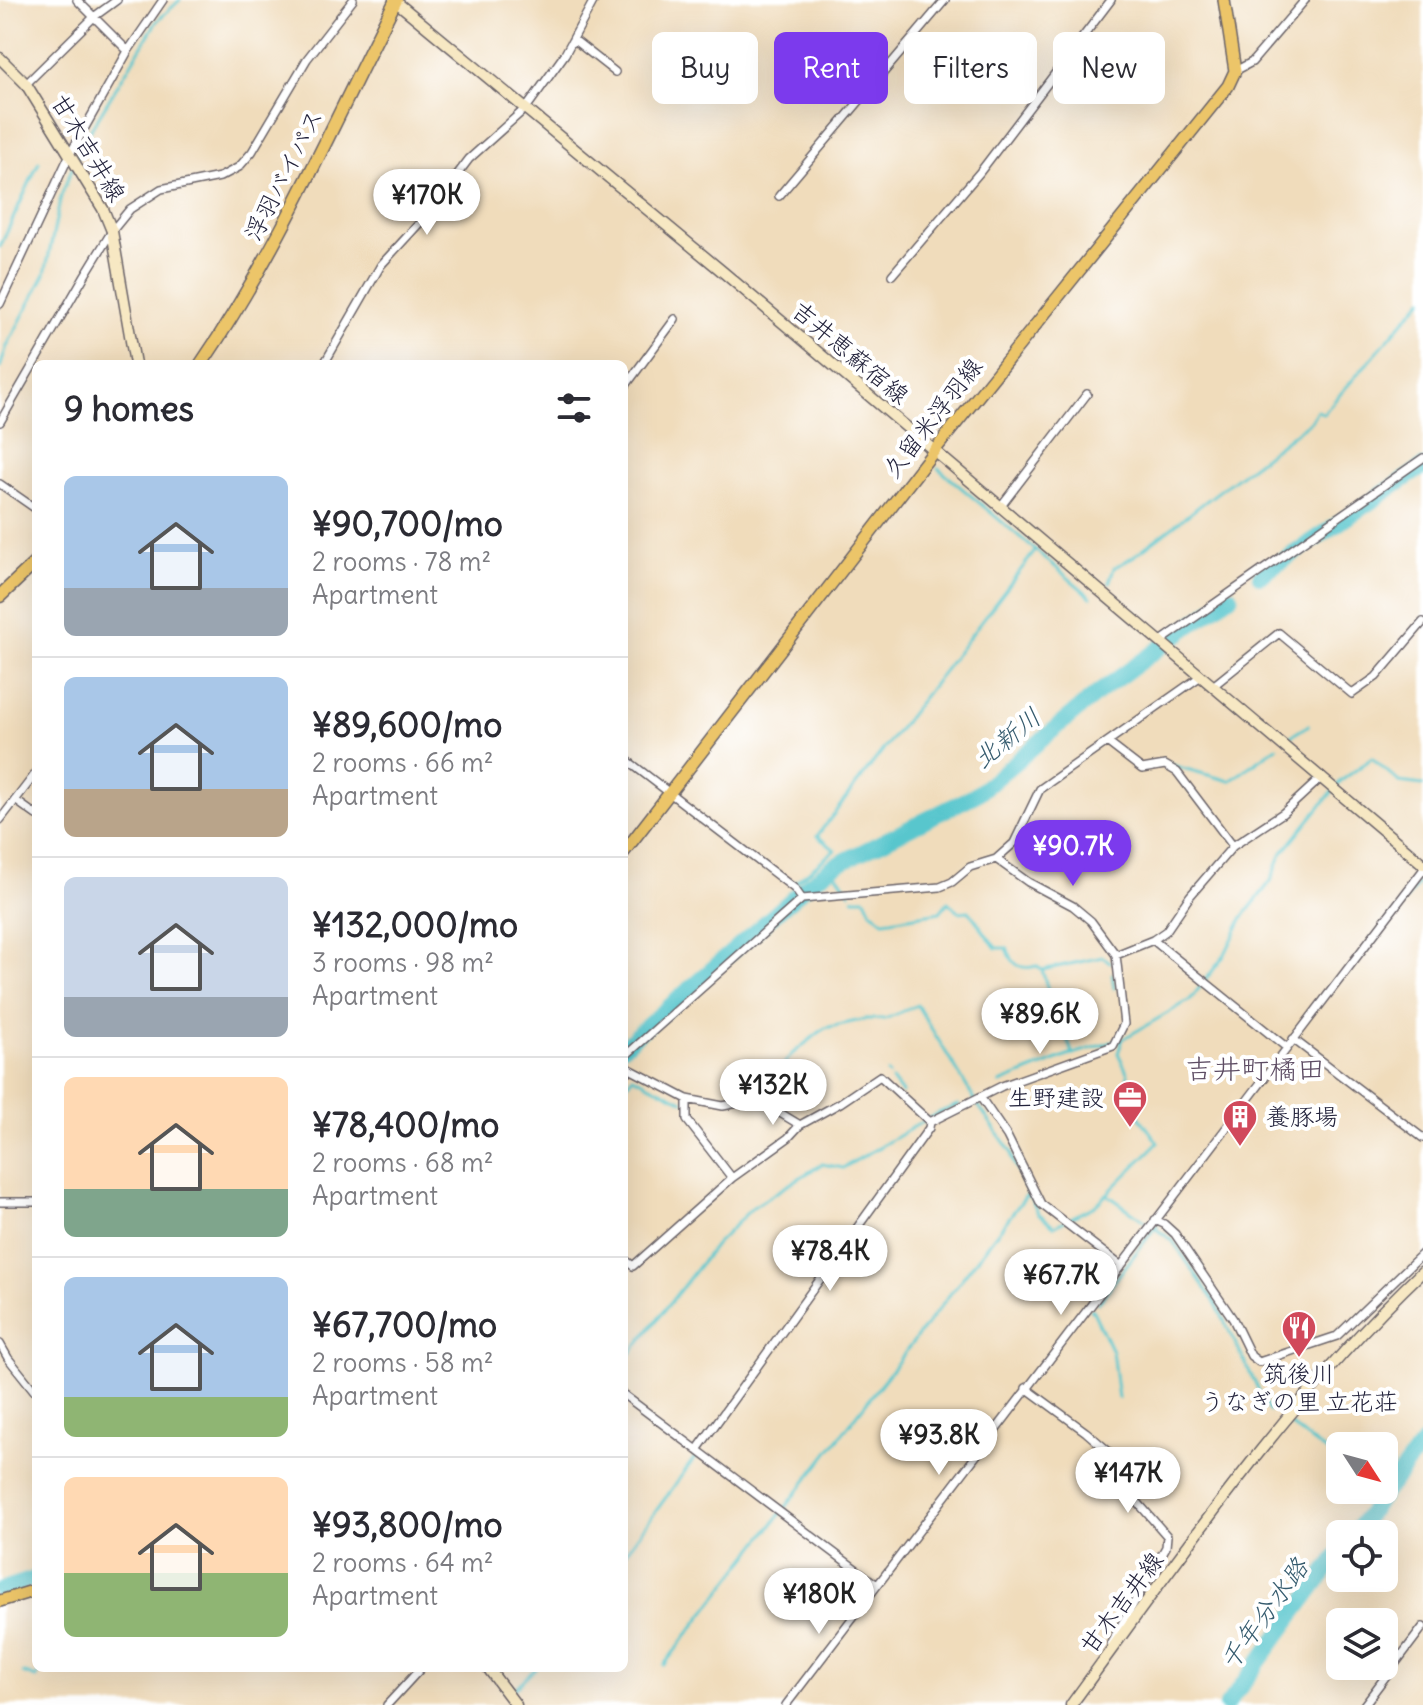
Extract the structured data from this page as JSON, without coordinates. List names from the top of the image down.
{
  "streets": {
    "highway": ["浮羽バイパス"],
    "main road": ["甘木吉井線", "吉井恵蘇宿線", "久留米浮羽線"]
  },
  "crossings": [
    ["浮羽バイパス", "吉井恵蘇宿線"],
    ["吉井恵蘇宿線", "久留米浮羽線"]
  ],
  "districts": ["吉井町橘田"],
  "water": ["北新川", "千年分水路"],
  "places": {
    "office": ["生野建設"],
    "building": ["養豚場"],
    "restaurant": ["筑後川 うなぎの里 立花荘"]
  },
  "north": "bottom right",
  "page": {
    "chip": [
      "Buy",
      "Rent",
      "Filters",
      "New"
    ],
    "price": [
      "¥170K",
      "¥90.7K",
      "¥89.6K",
      "¥132K",
      "¥78.4K",
      "¥67.7K",
      "¥93.8K",
      "¥147K",
      "¥180K"
    ],
    "heading": "9 homes",
    "list": [
      {
        "name": "¥90,700/mo",
        "note": "2 rooms · 78 m² · Apartment"
      },
      {
        "name": "¥89,600/mo",
        "note": "2 rooms · 66 m² · Apartment"
      },
      {
        "name": "¥132,000/mo",
        "note": "3 rooms · 98 m² · Apartment"
      },
      {
        "name": "¥78,400/mo",
        "note": "2 rooms · 68 m² · Apartment"
      },
      {
        "name": "¥67,700/mo",
        "note": "2 rooms · 58 m² · Apartment"
      },
      {
        "name": "¥93,800/mo",
        "note": "2 rooms · 64 m² · Apartment"
      }
    ]
  }
}
